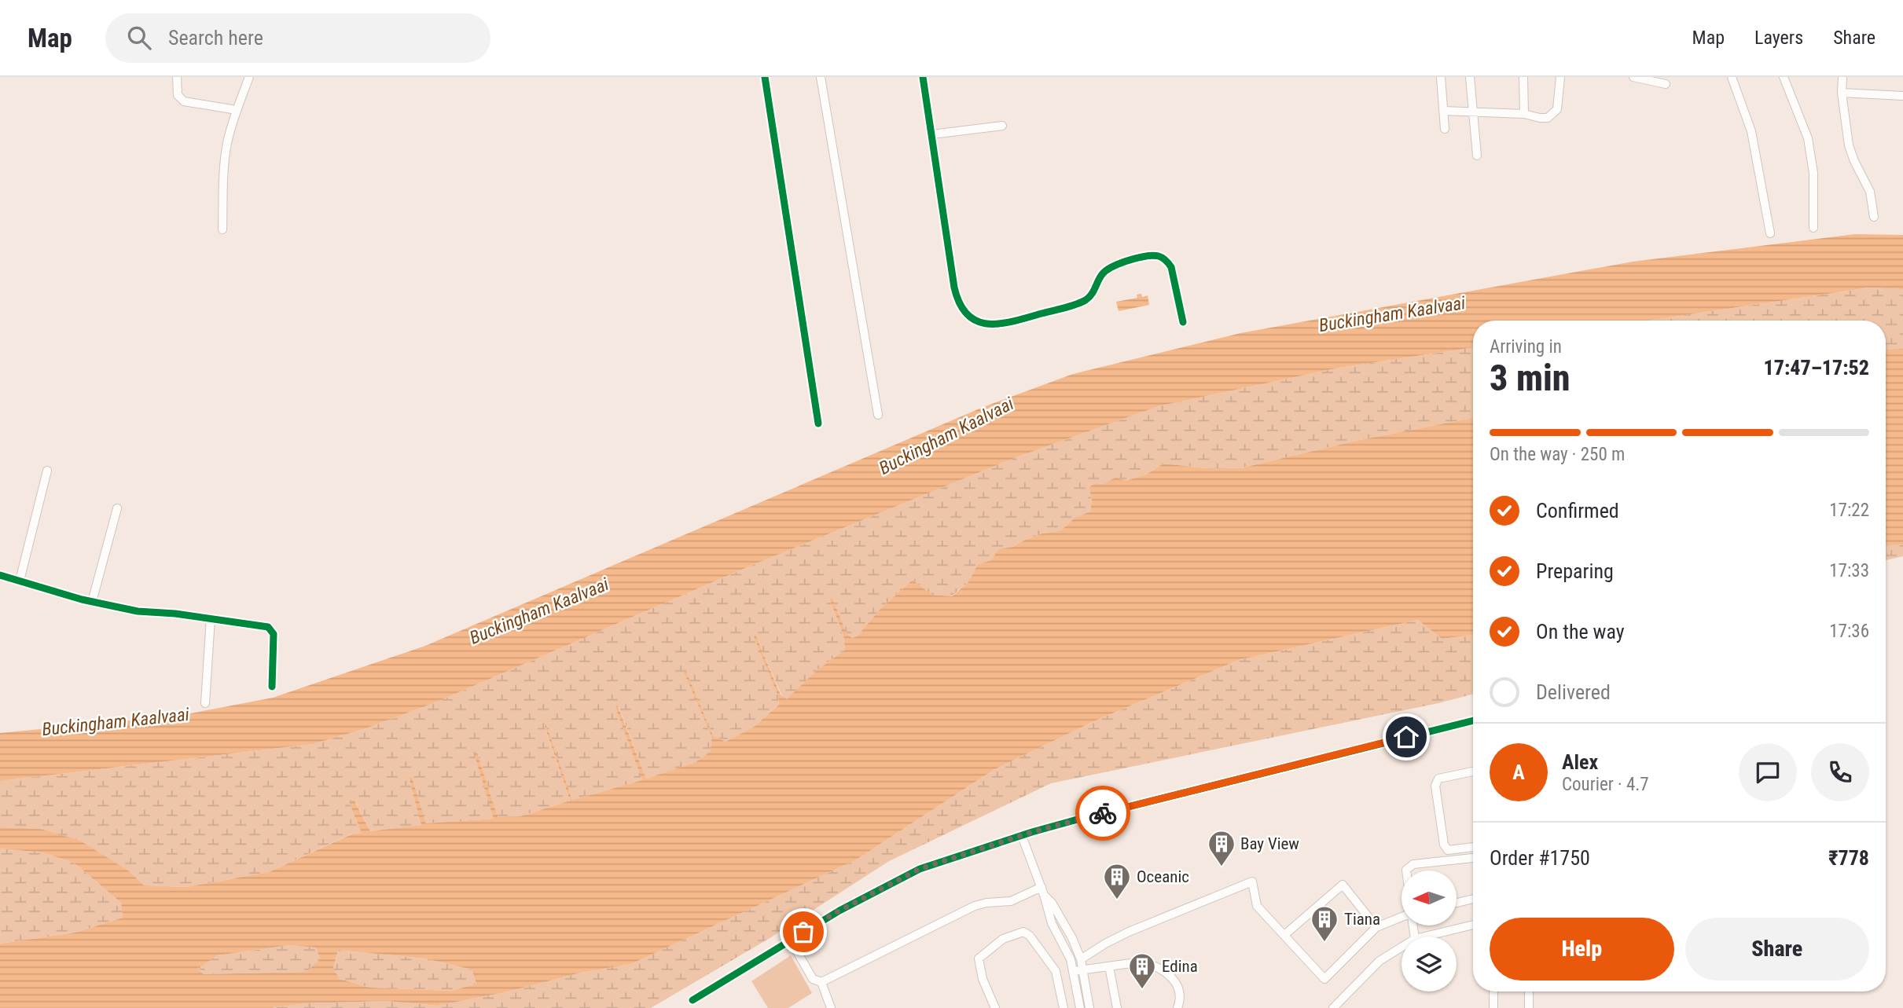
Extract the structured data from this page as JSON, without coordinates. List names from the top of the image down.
{
  "water": ["Buckingham Kaalvaai"],
  "places": {
    "building": [
      "Bay View",
      "Oceanic",
      "Tiana",
      "Edina"
    ]
  },
  "north": "left",
  "page": {
    "header": "Map",
    "search": "Search here",
    "nav": ["Map", "Layers", "Share"],
    "heading": ["3 min", "Arriving in", "17:47–17:52"],
    "panel": [
      "Alex",
      "Courier · 4.7",
      "Order #1750",
      "₹778"
    ],
    "bar": "On the way · 250 m",
    "list": [
      ["Confirmed", "17:22"],
      ["Preparing", "17:33"],
      ["On the way", "17:36"],
      "Delivered"
    ],
    "round": "A",
    "buttons": ["Help", "Share"]
  }
}
